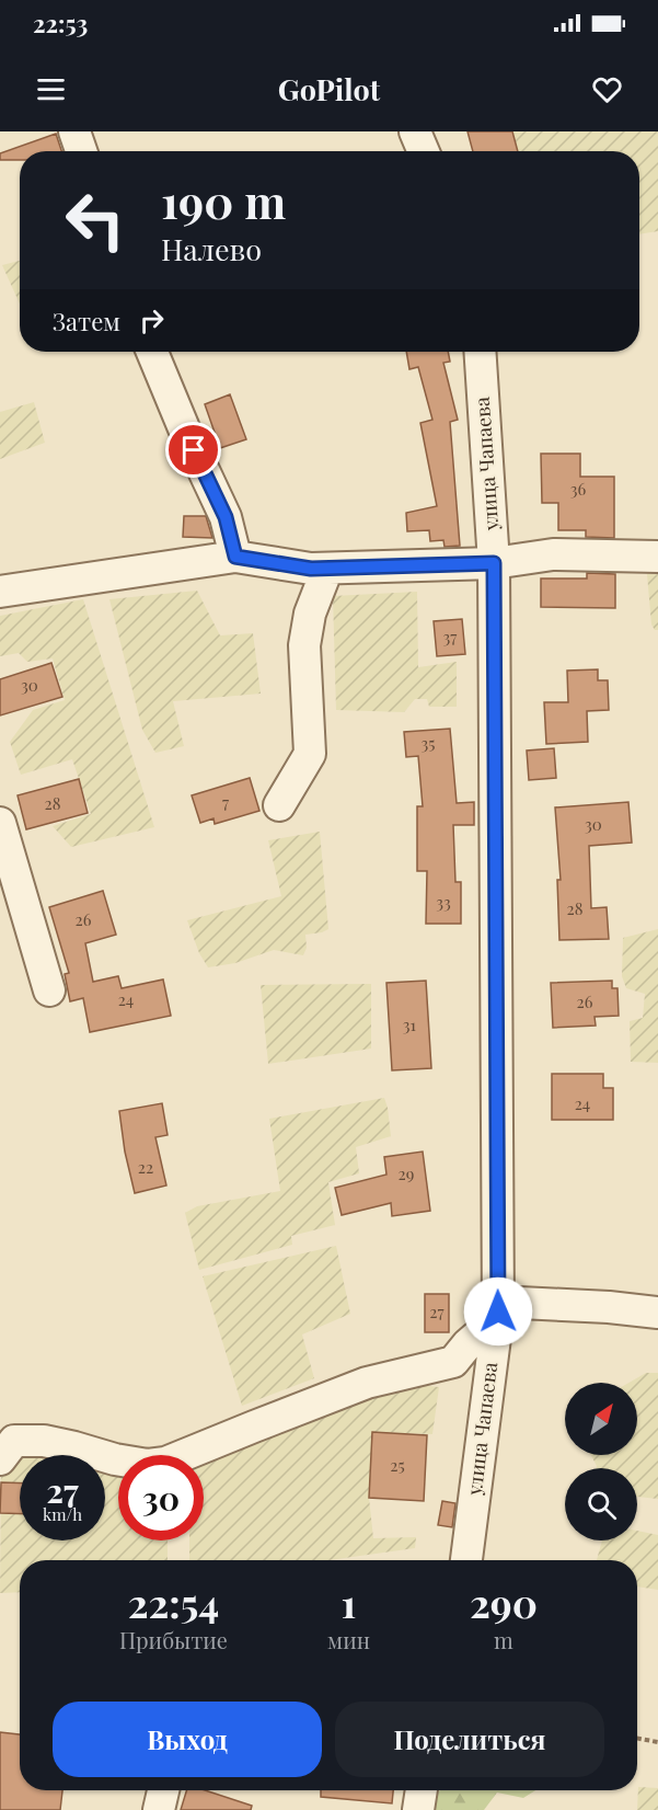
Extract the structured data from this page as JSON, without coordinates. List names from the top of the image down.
{
  "streets": {
    "street": ["улица Чапаева"]
  },
  "house_numbers": [
    "36",
    "37",
    "30",
    "35",
    "7",
    "28",
    "30",
    "33",
    "28",
    "26",
    "24",
    "26",
    "31",
    "24",
    "22",
    "29",
    "27",
    "25"
  ],
  "north": "top right",
  "page": {
    "status": "22:53",
    "header": "GoPilot",
    "turn": ["190 m", "Налево"],
    "then": "Затем",
    "speed": "27 km/h",
    "limit": "30",
    "eta": [
      "22:54",
      "Прибытие",
      "1",
      "мин",
      "290",
      "m"
    ],
    "buttons": ["Выход", "Поделиться"]
  }
}
